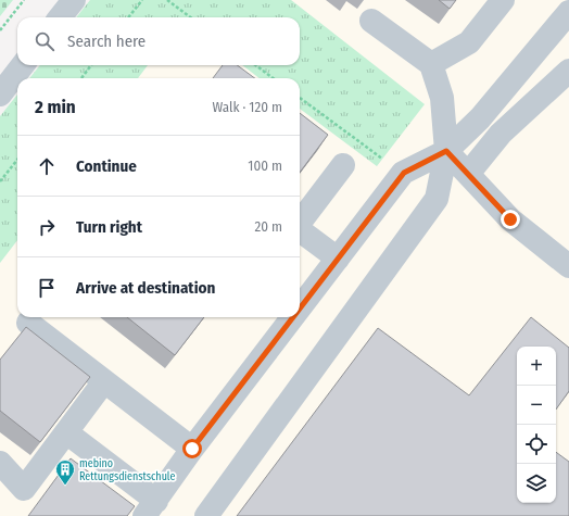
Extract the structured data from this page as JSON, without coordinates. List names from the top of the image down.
{
  "places": {
    "building": ["mebino Rettungsdienstschule"]
  },
  "page": {
    "search": "Search here",
    "heading": ["2 min", "Walk · 120 m"],
    "list": [
      ["Continue", "100 m"],
      ["Turn right", "20 m"],
      "Arrive at destination"
    ],
    "map_buttons": ["+", "−"]
  }
}
